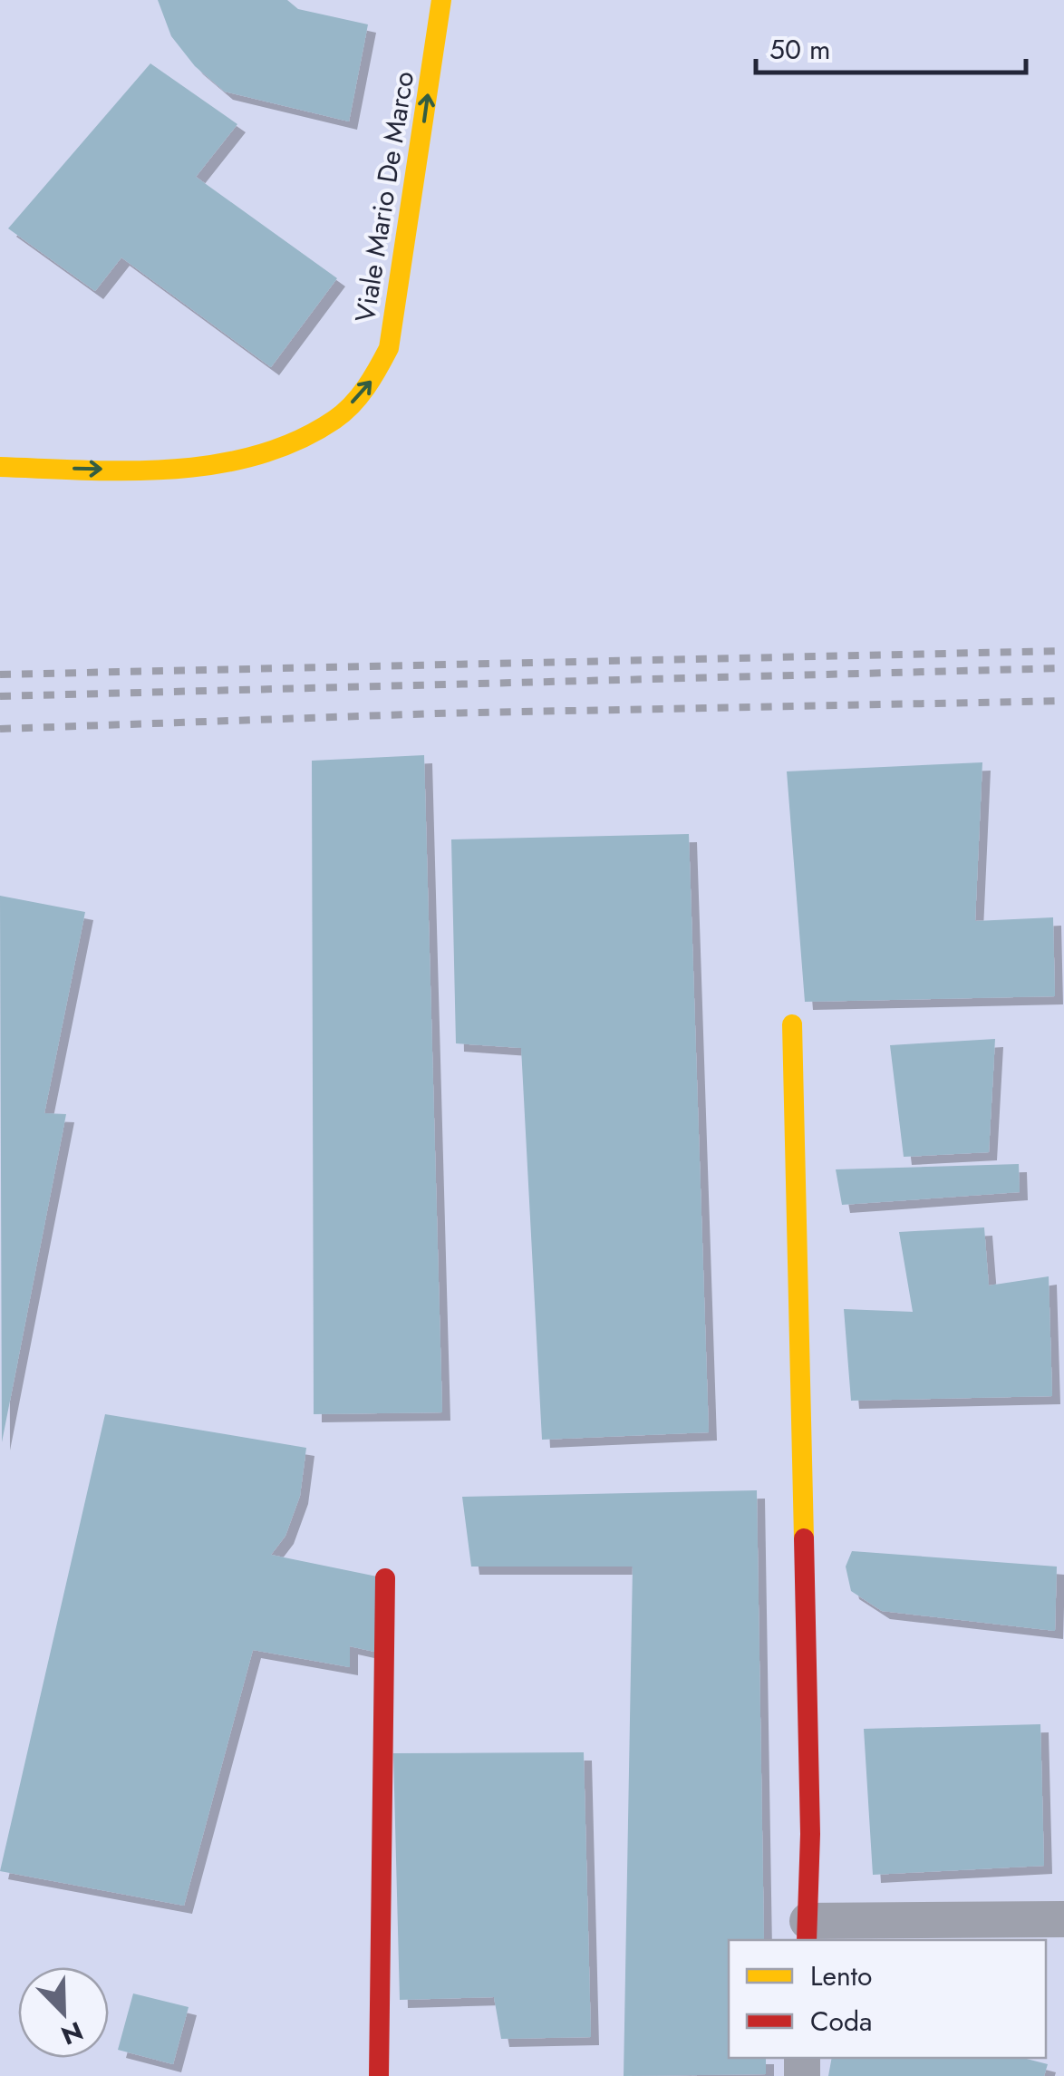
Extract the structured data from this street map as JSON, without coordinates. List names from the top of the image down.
{
  "streets": {
    "street": ["Viale Mario De Marco"]
  },
  "one_way": ["Viale Mario De Marco"],
  "legend": ["Lento", "Coda"],
  "scale_bar": "50 m",
  "north": "bottom right"
}
